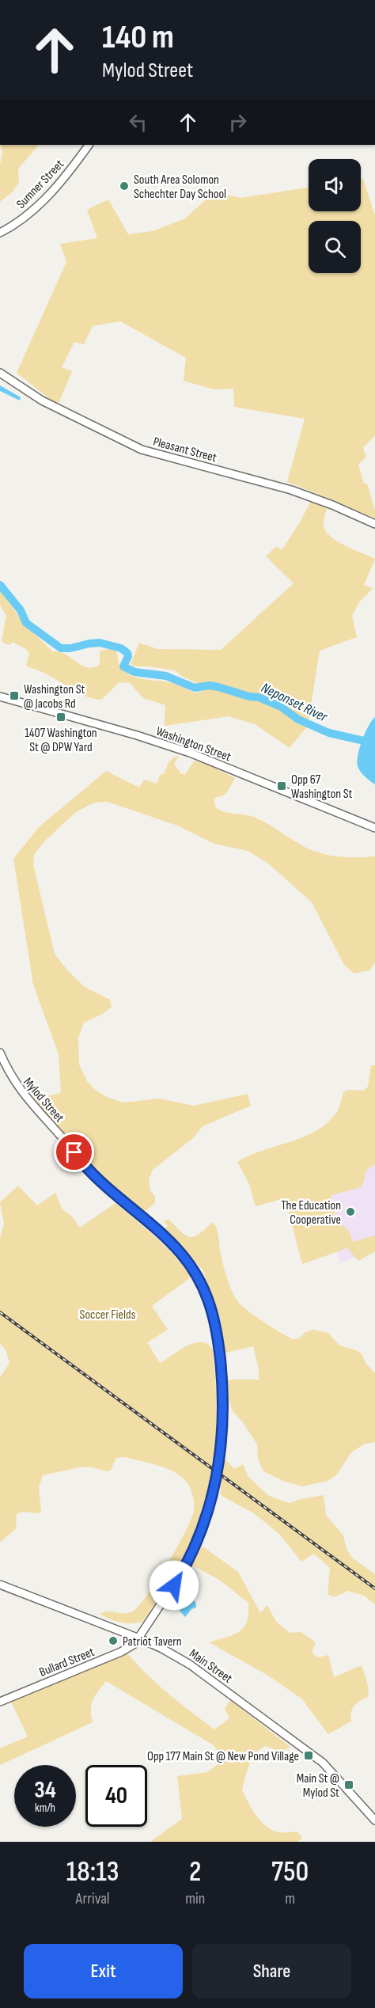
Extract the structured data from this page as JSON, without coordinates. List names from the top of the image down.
{
  "streets": {
    "street": [
      "Sumner Street",
      "Pleasant Street",
      "Washington Street",
      "Mylod Street",
      "Bullard Street",
      "Main Street"
    ]
  },
  "crossings": [
    ["Mylod Street", "Bullard Street"],
    ["Mylod Street", "Main Street"],
    ["Bullard Street", "Main Street"]
  ],
  "water": ["Neponset River"],
  "parks": ["Soccer Fields"],
  "places": {
    "other": ["South Area Solomon Schechter Day School", "The Education Cooperative", "Patriot Tavern"],
    "transit": [
      "Washington St @ Jacobs Rd",
      "1407 Washington St @ DPW Yard",
      "Opp 67 Washington St",
      "Opp 177 Main St @ New Pond Village",
      "Main St @ Mylod St"
    ]
  },
  "page": {
    "turn": ["140 m", "Mylod Street"],
    "speed": "34 km/h",
    "limit": "40",
    "eta": [
      "18:13",
      "Arrival",
      "2",
      "min",
      "750",
      "m"
    ],
    "buttons": ["Exit", "Share"]
  }
}
